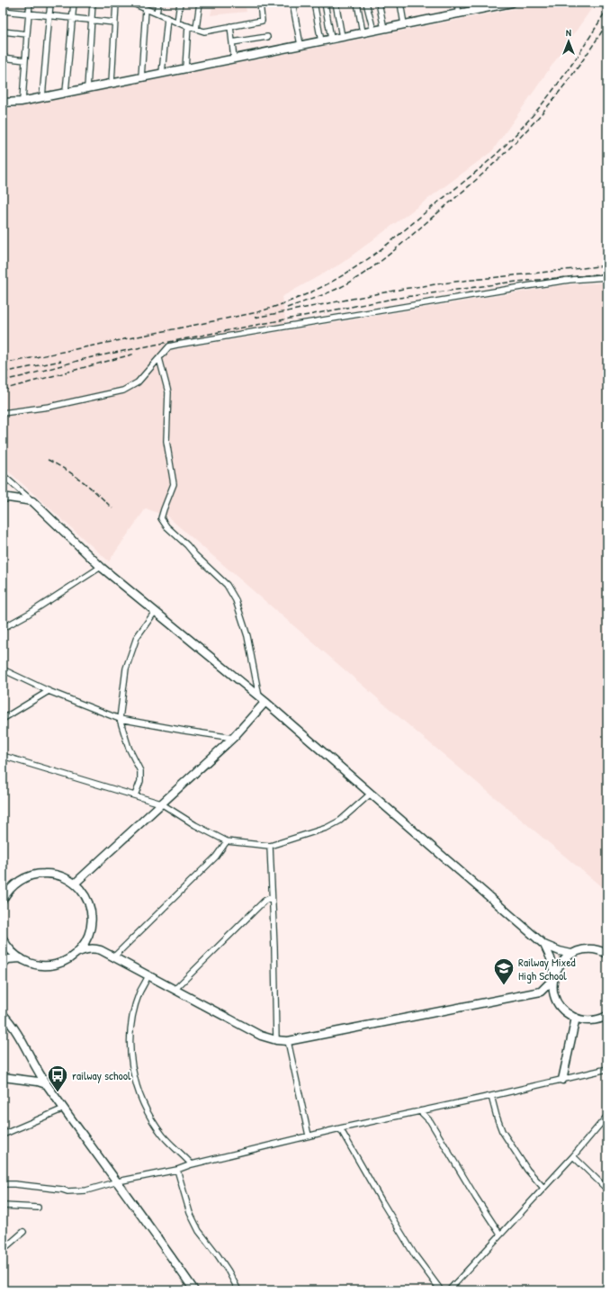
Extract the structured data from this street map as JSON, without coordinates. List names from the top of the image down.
{
  "places": {
    "school or university": ["Railway Mixed High School"],
    "bus stop": ["railway school"]
  },
  "north": "top"
}
